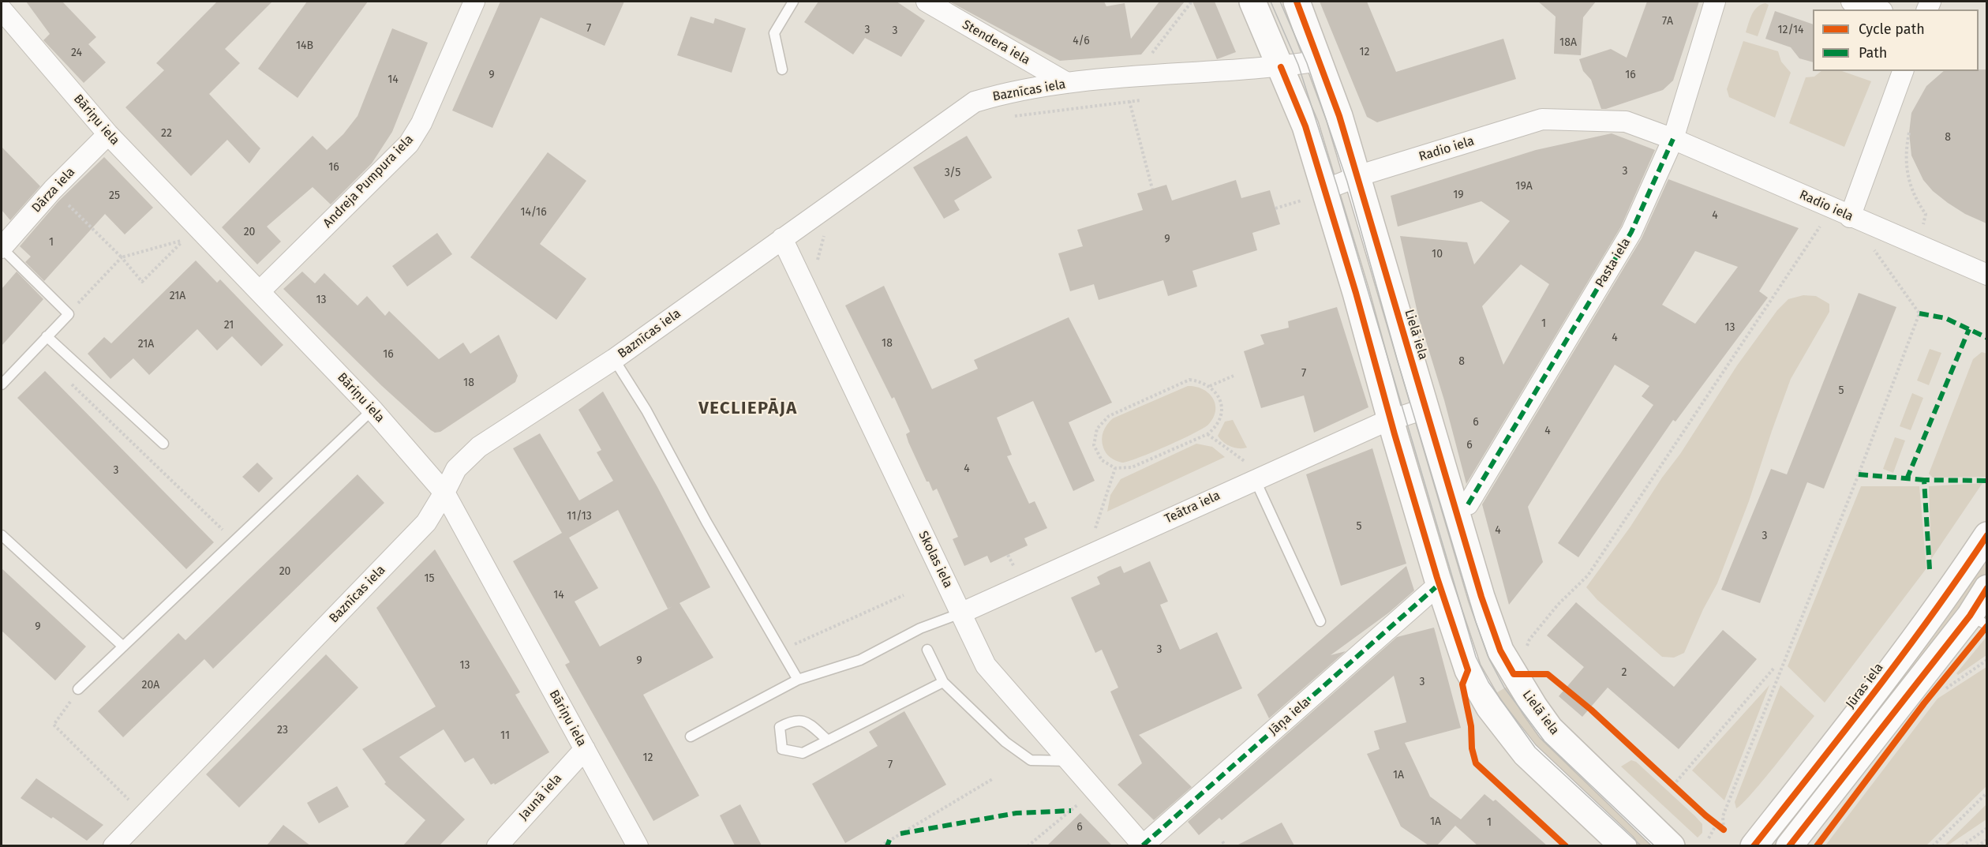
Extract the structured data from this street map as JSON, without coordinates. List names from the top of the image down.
{
  "streets": {
    "street": [
      "Stendera iela",
      "Baznīcas iela",
      "Bāriņu iela",
      "Radio iela",
      "Andreja Pumpura iela",
      "Dārza iela",
      "Pasta iela",
      "Lielā iela",
      "Teātra iela",
      "Skolas iela",
      "Jūras iela",
      "Jāņa iela",
      "Jaunā iela"
    ]
  },
  "crossings": [
    ["Stendera iela", "Baznīcas iela"],
    ["Baznīcas iela", "Bāriņu iela"],
    ["Baznīcas iela", "Lielā iela"],
    ["Baznīcas iela", "Skolas iela"],
    ["Bāriņu iela", "Andreja Pumpura iela"],
    ["Bāriņu iela", "Dārza iela"],
    ["Bāriņu iela", "Jaunā iela"],
    ["Radio iela", "Pasta iela"],
    ["Radio iela", "Lielā iela"],
    ["Lielā iela", "Teātra iela"],
    ["Teātra iela", "Skolas iela"],
    ["Skolas iela", "Jāņa iela"]
  ],
  "districts": ["VECLIEPĀJA"],
  "house_numbers": [
    "7A",
    "7",
    "3",
    "12/14",
    "3",
    "4/6",
    "18A",
    "14B",
    "12",
    "24",
    "9",
    "16",
    "14",
    "22",
    "8",
    "16",
    "3",
    "3/5",
    "19A",
    "19",
    "25",
    "14/16",
    "4",
    "20",
    "9",
    "1",
    "10",
    "21A",
    "13",
    "1",
    "21",
    "13",
    "4",
    "18",
    "21A",
    "16",
    "8",
    "7",
    "18",
    "5",
    "6",
    "4",
    "6",
    "4",
    "3",
    "11/13",
    "5",
    "4",
    "3",
    "20",
    "15",
    "14",
    "9",
    "3",
    "9",
    "13",
    "2",
    "3",
    "20A",
    "23",
    "11",
    "12",
    "7",
    "1A",
    "1A",
    "1",
    "6"
  ],
  "legend": ["Cycle path", "Path"]
}
